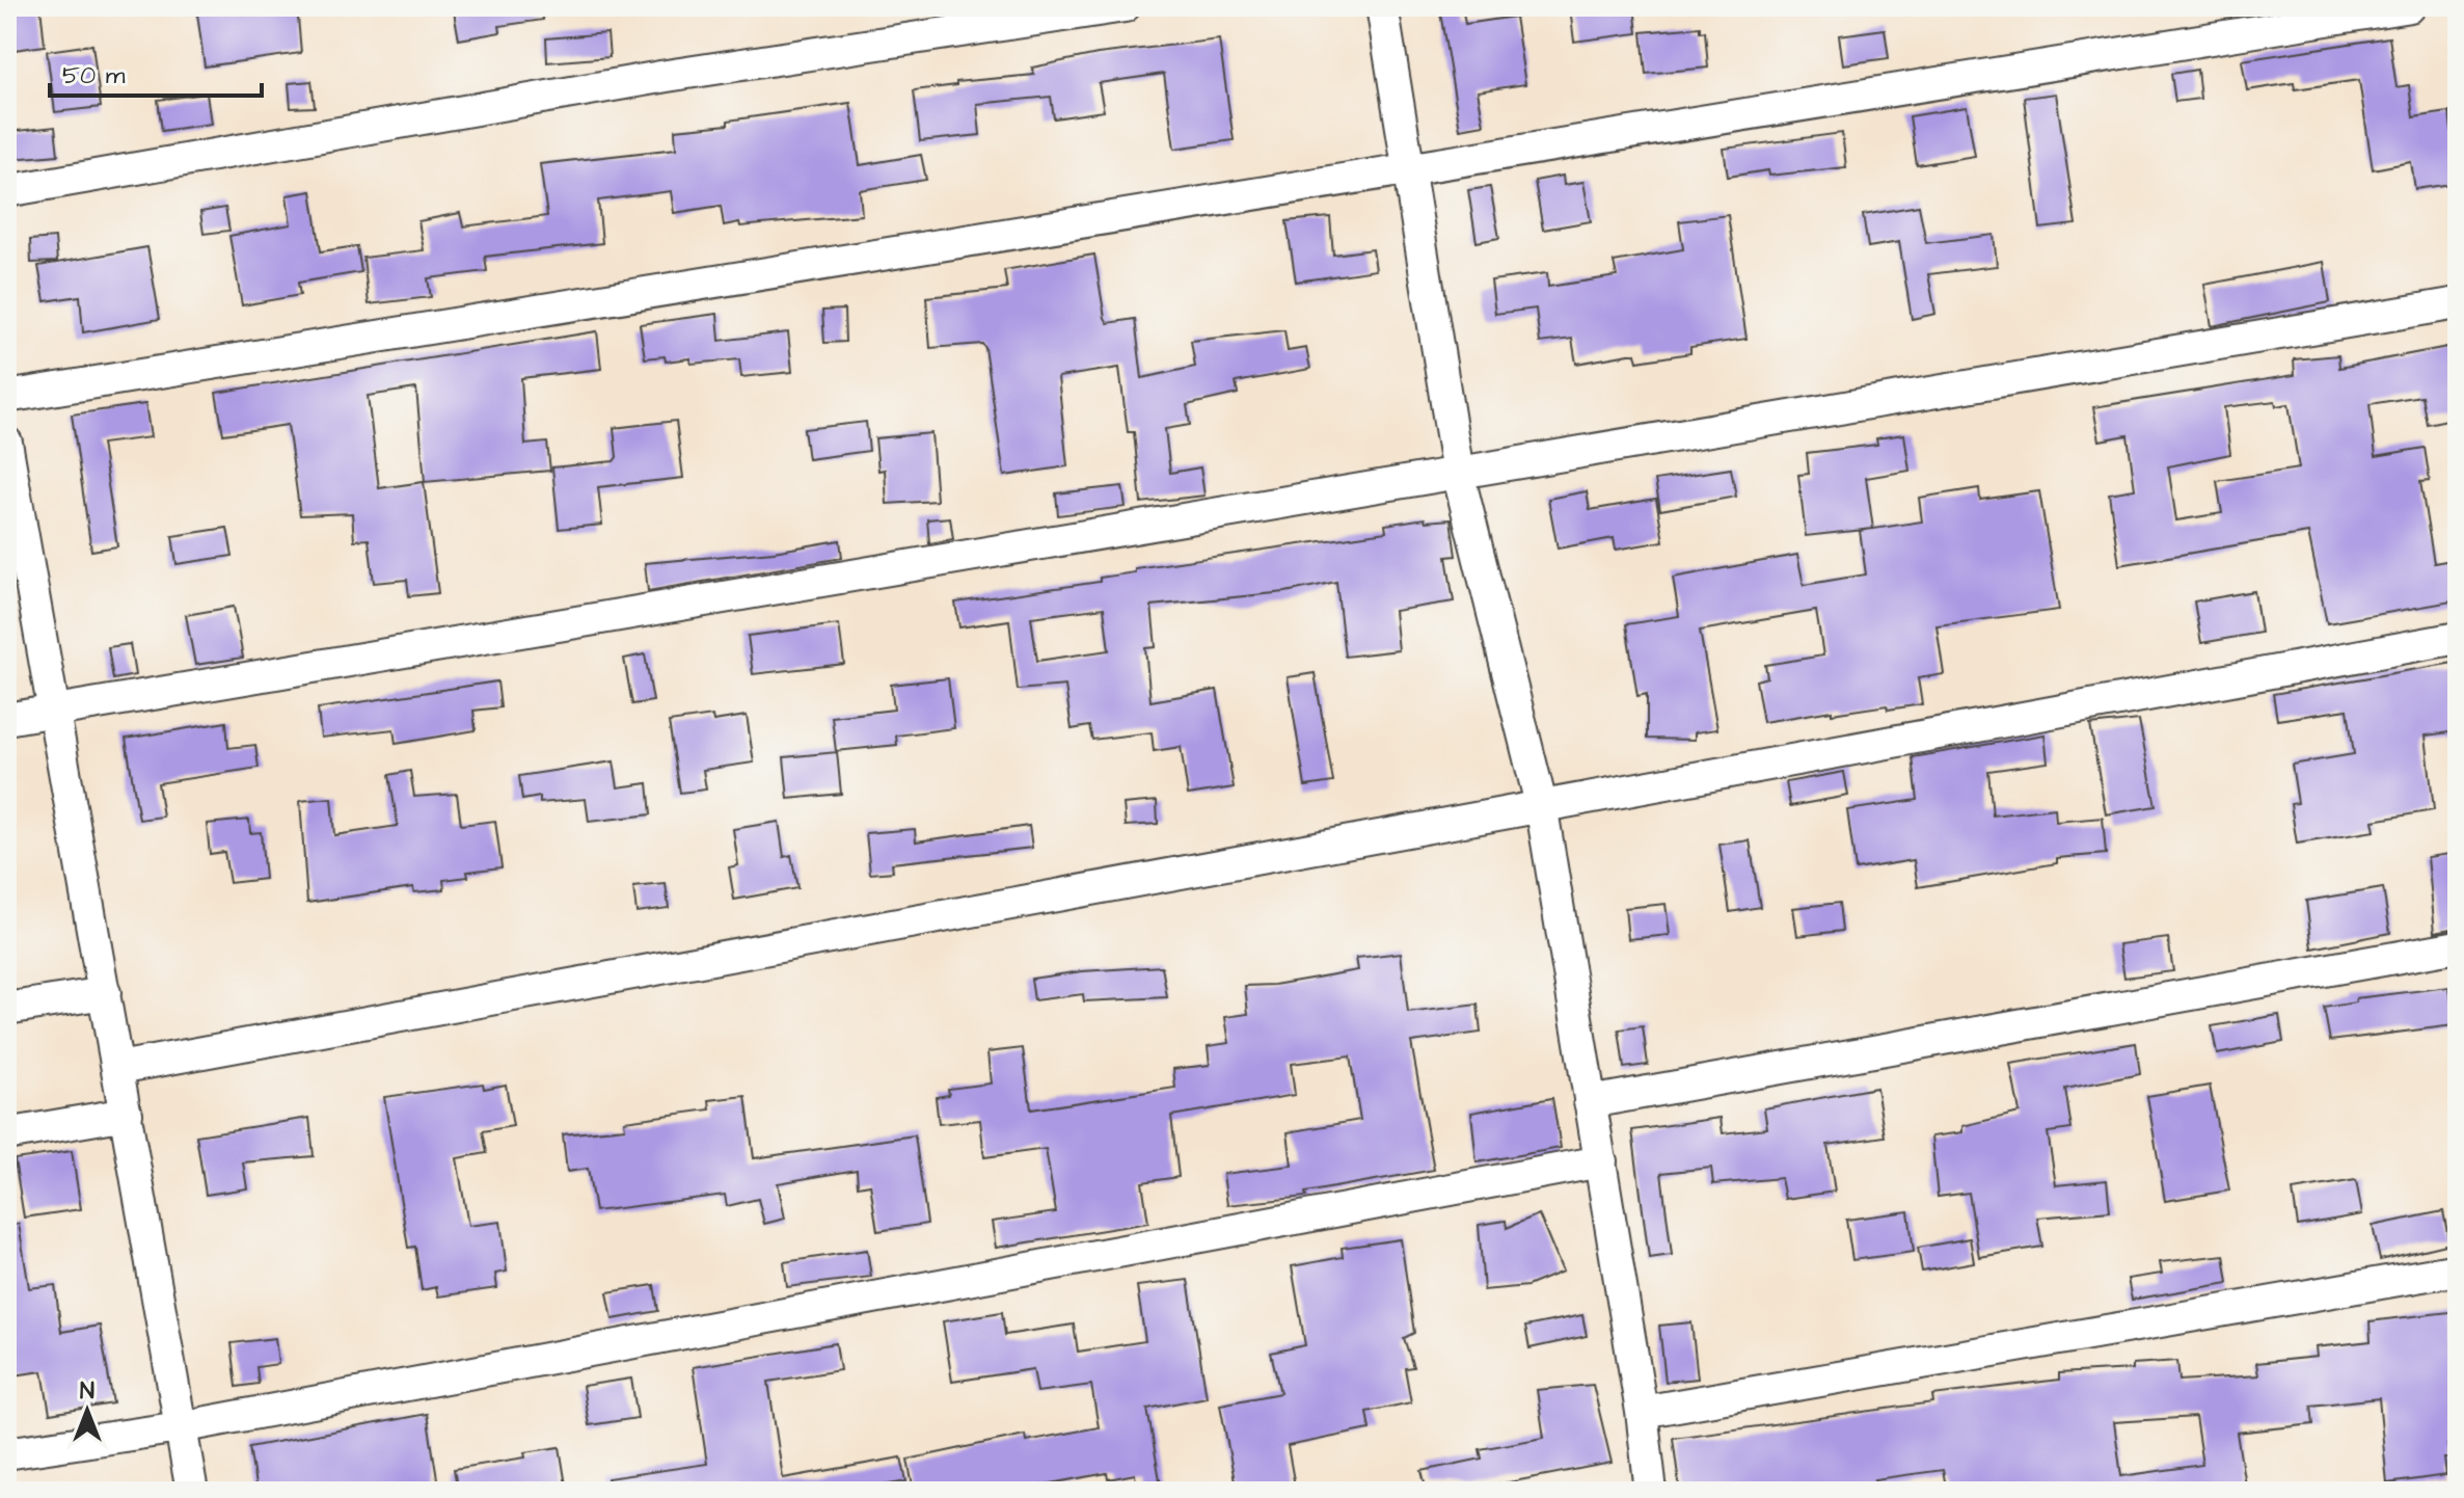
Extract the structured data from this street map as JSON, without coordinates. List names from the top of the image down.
{
  "scale_bar": "50 m",
  "north": "top"
}
